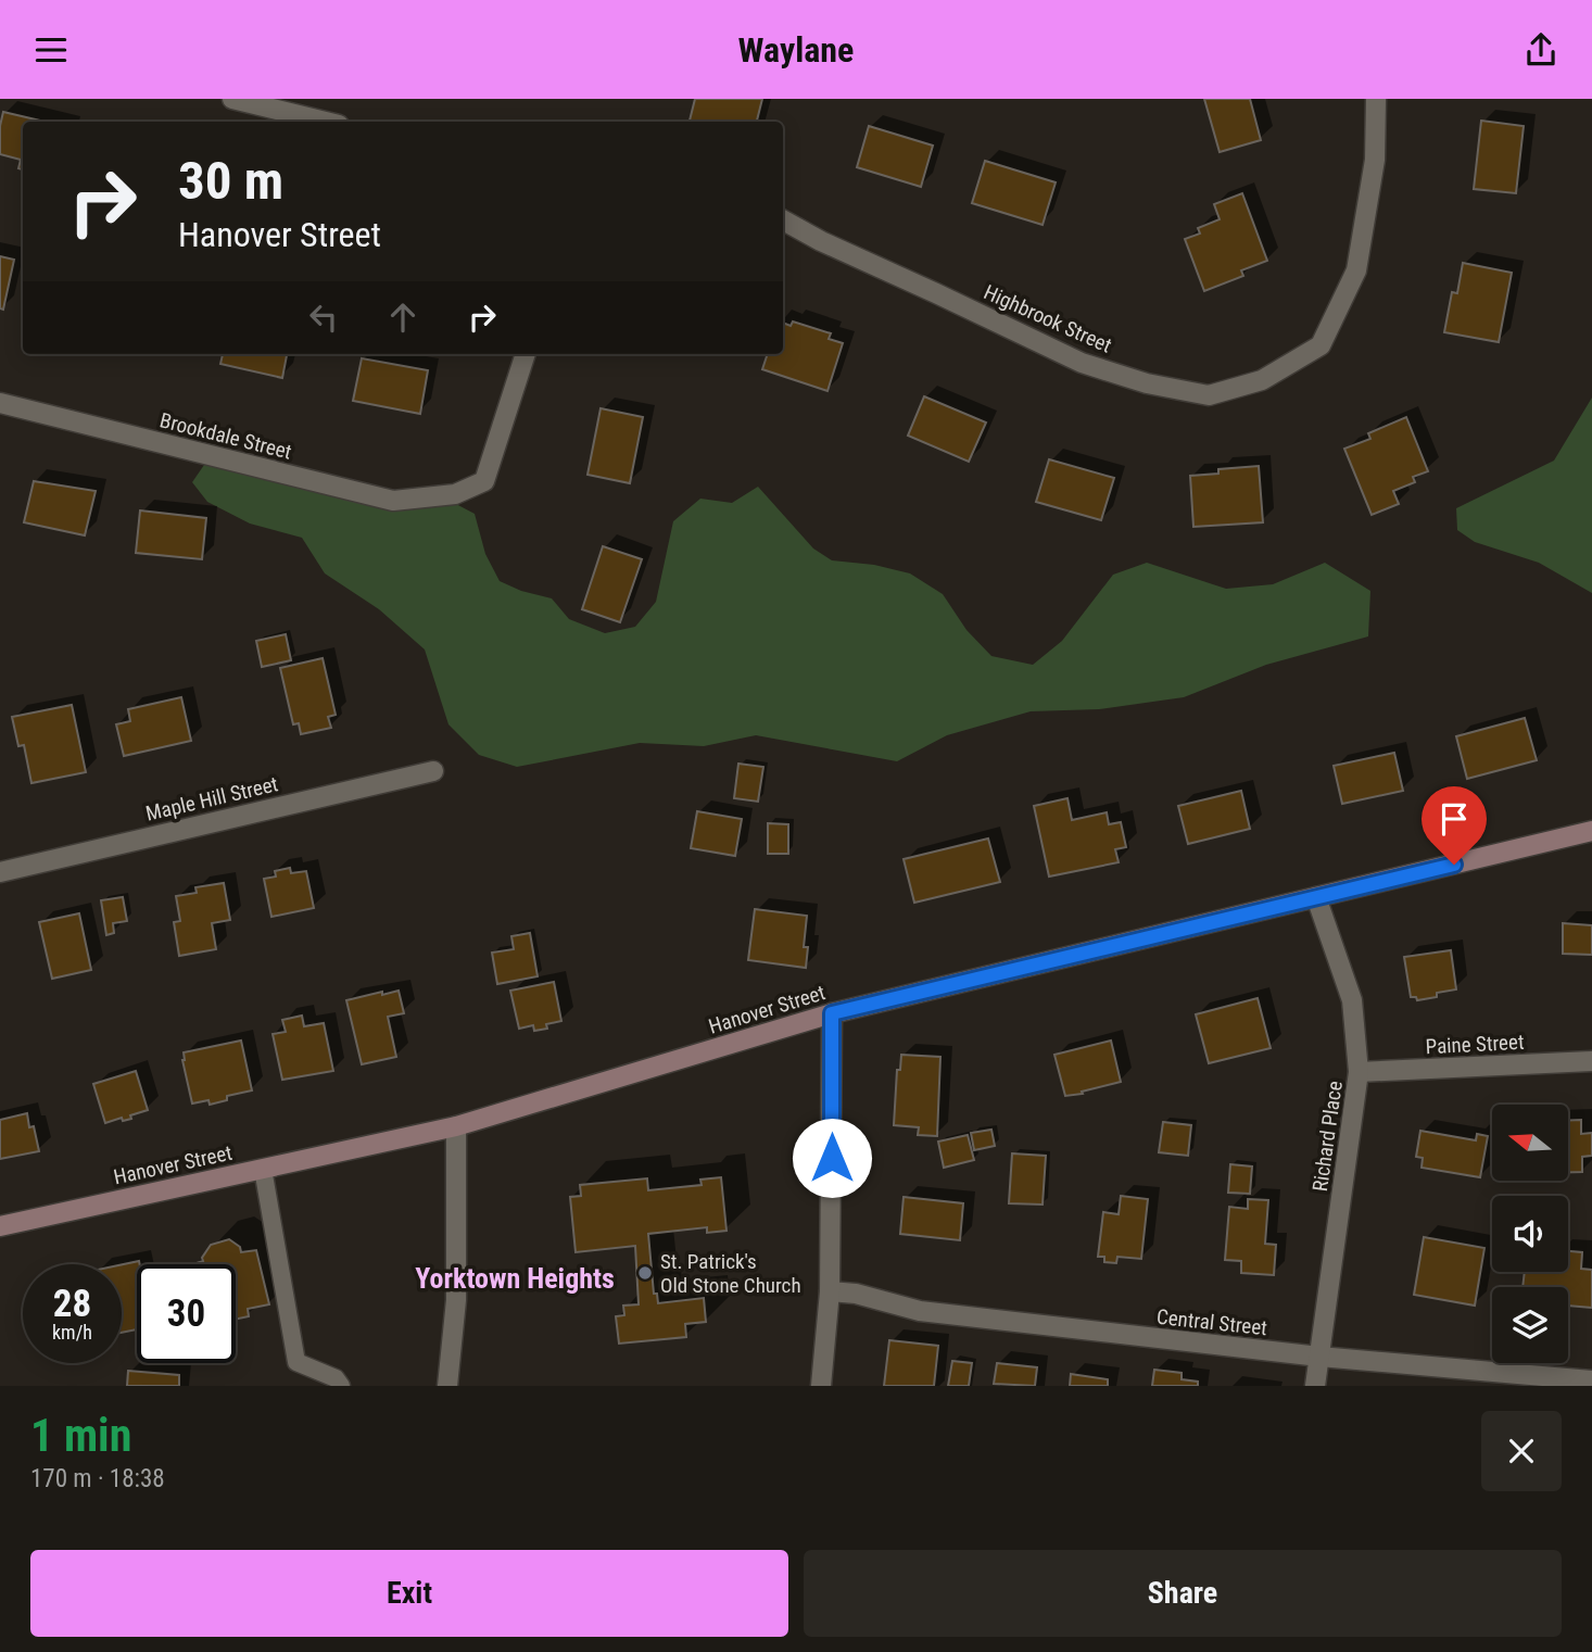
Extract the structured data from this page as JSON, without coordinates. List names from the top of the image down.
{
  "streets": {
    "street": [
      "Highbrook Street",
      "Brookdale Street",
      "Maple Hill Street",
      "Hanover Street",
      "Paine Street",
      "Richard Place",
      "Central Street"
    ]
  },
  "crossings": [
    ["Hanover Street", "Richard Place"],
    ["Paine Street", "Richard Place"],
    ["Richard Place", "Central Street"]
  ],
  "districts": ["Yorktown Heights"],
  "places": ["St. Patrick's Old Stone Church"],
  "north": "left",
  "page": {
    "header": "Waylane",
    "turn": ["30 m", "Hanover Street"],
    "speed": "28 km/h",
    "limit": "30",
    "heading": ["1 min", "170 m · 18:38"],
    "buttons": ["Exit", "Share"]
  }
}
